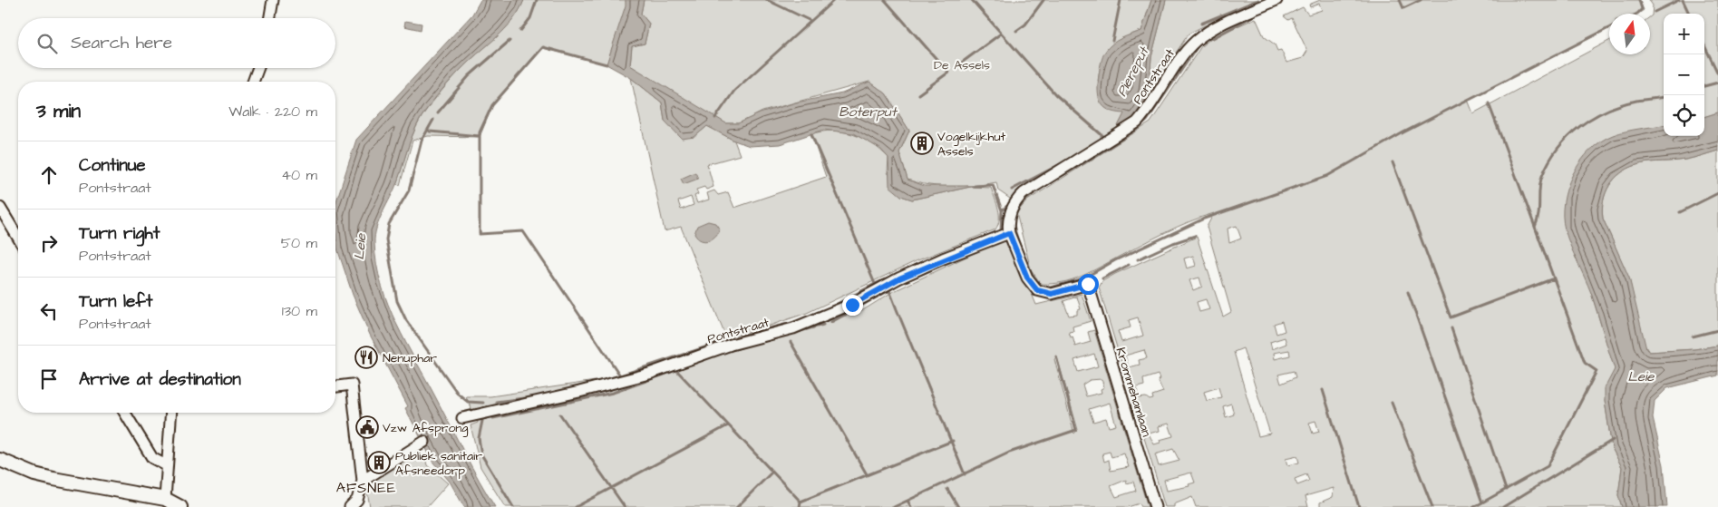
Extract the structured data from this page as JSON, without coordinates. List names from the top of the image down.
{
  "streets": {
    "street": ["Pontstraat", "Krommehamlaan"]
  },
  "crossings": [
    ["Pontstraat", "Krommehamlaan"]
  ],
  "districts": ["AFSNEE"],
  "water": ["Piereput", "Boterput", "Leie"],
  "parks": ["De Assels"],
  "places": {
    "building": ["Vogelkijkhut Assels", "Publiek sanitair Afsneedorp"],
    "restaurant": ["Nenuphar"],
    "public building": ["Vzw Afsprong"]
  },
  "north": "top",
  "page": {
    "map_buttons": ["+", "−"],
    "search": "Search here",
    "heading": ["3 min", "Walk · 220 m"],
    "list": [
      ["Continue", "Pontstraat", "40 m"],
      ["Turn right", "Pontstraat", "50 m"],
      ["Turn left", "Pontstraat", "130 m"],
      "Arrive at destination"
    ]
  }
}
